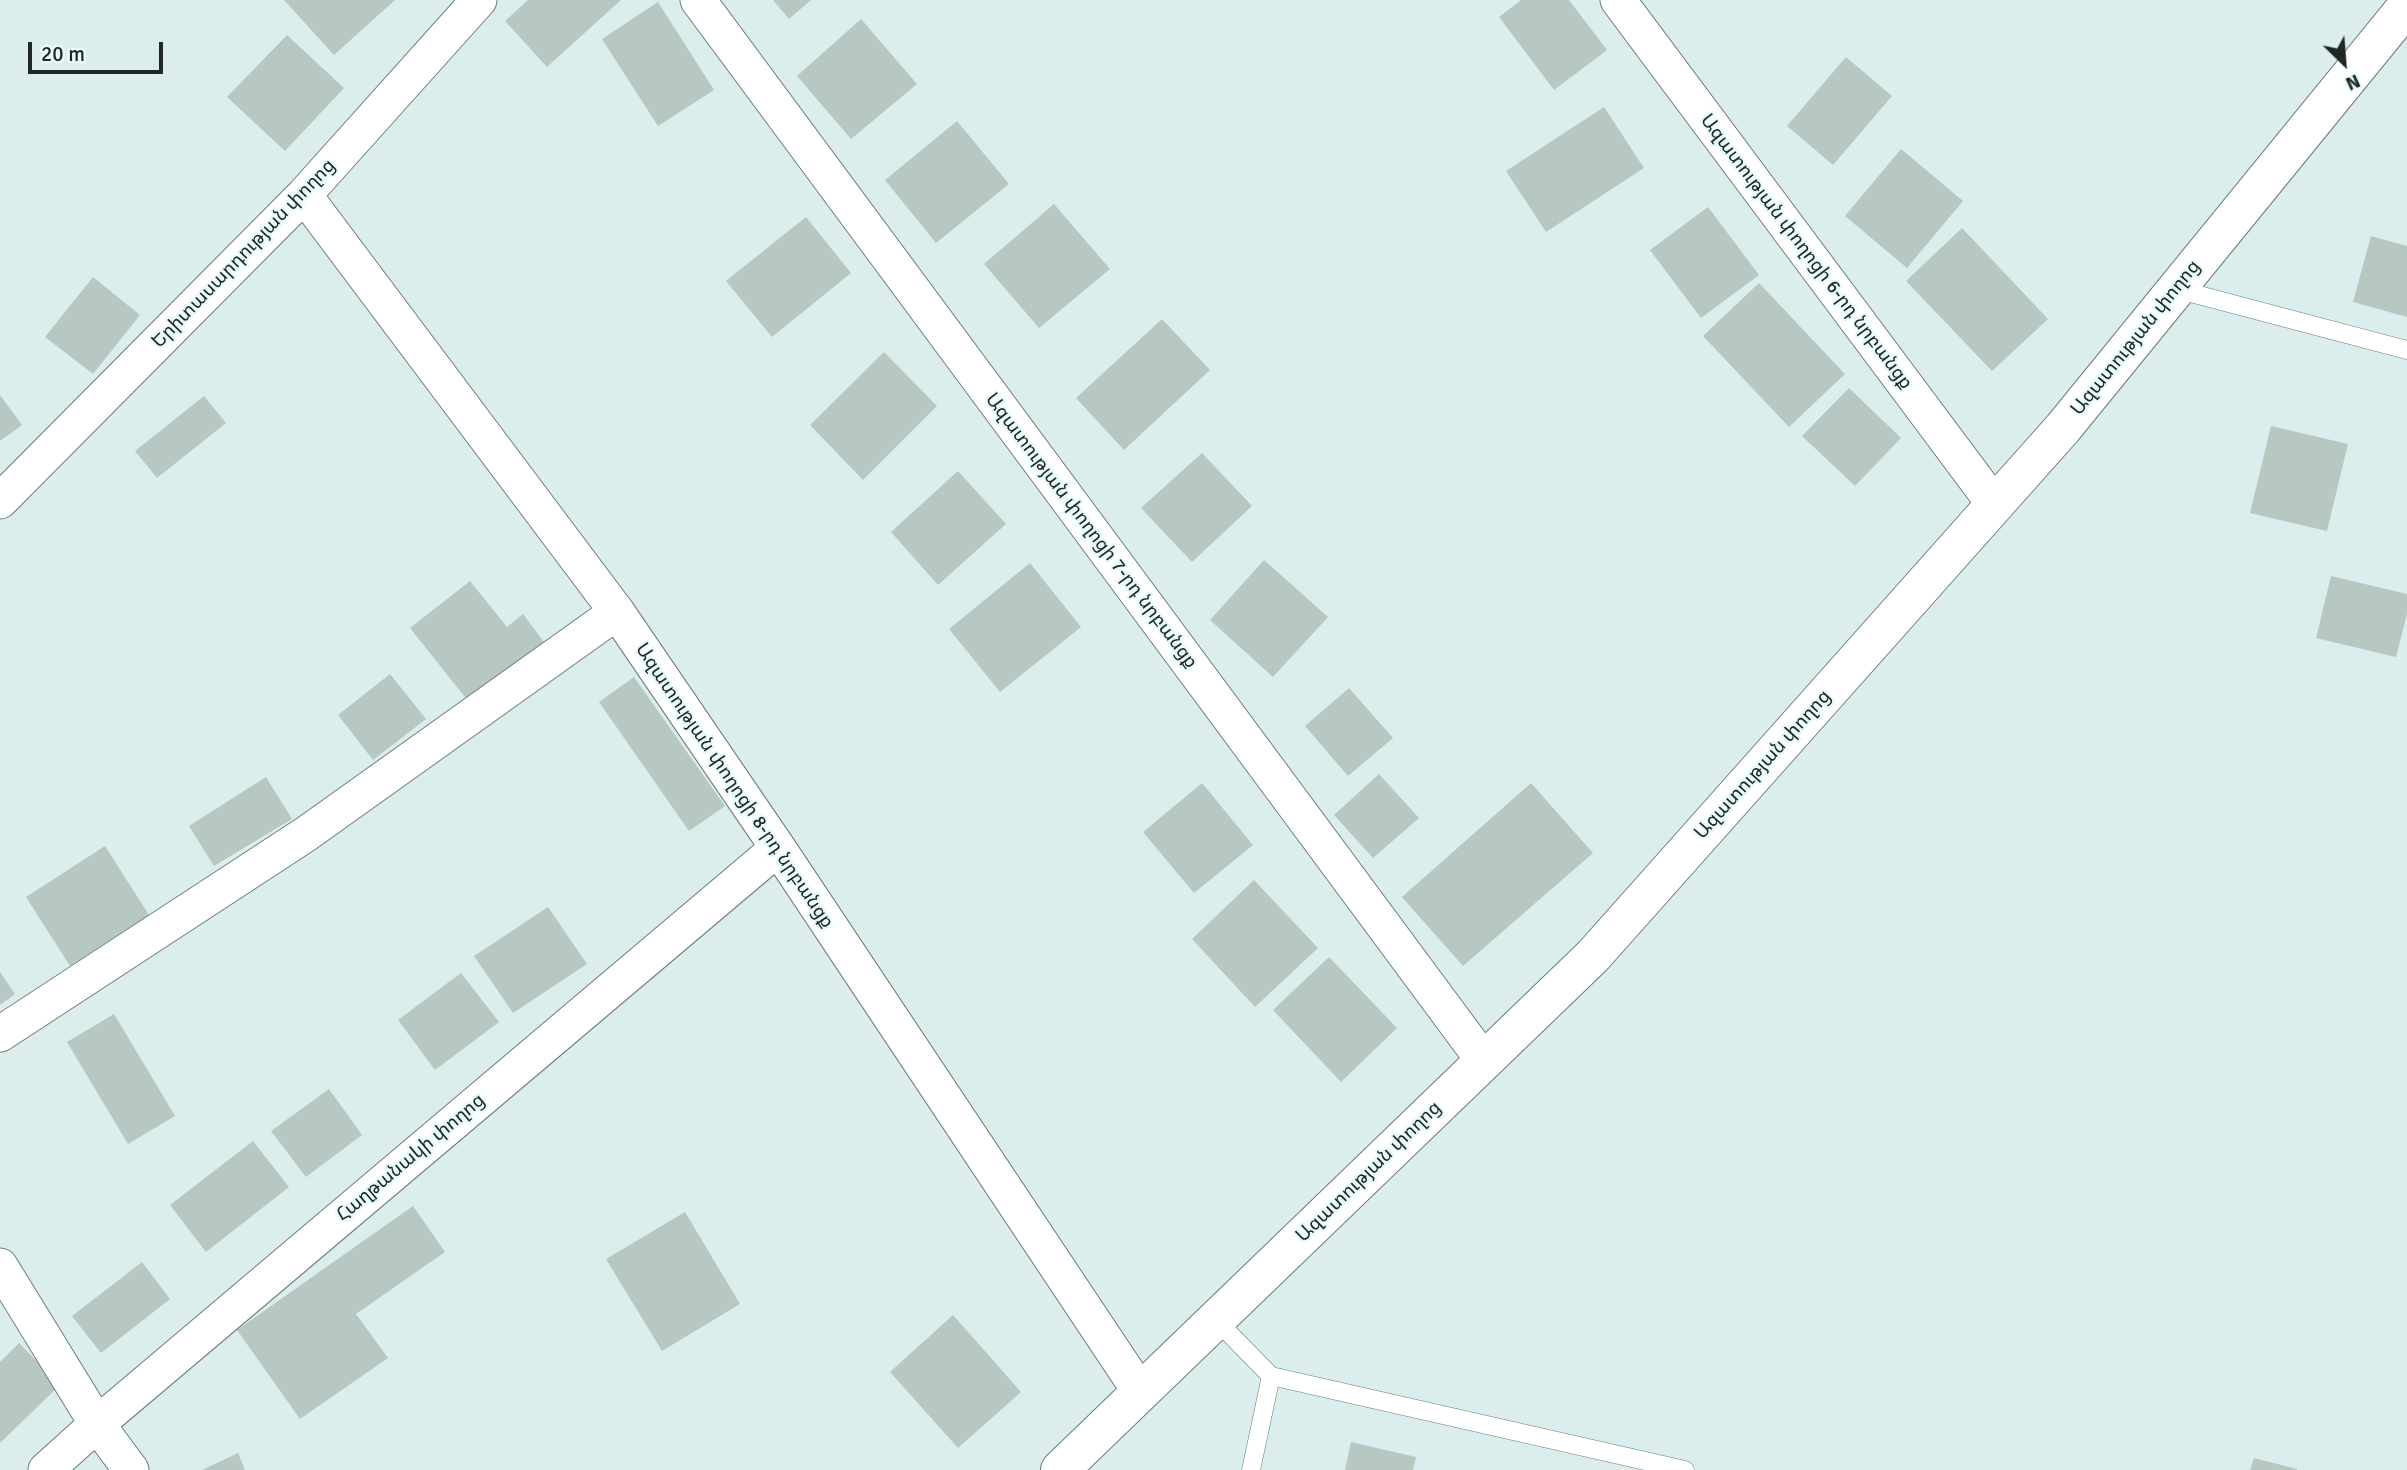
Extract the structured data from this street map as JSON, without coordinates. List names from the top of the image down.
{
  "streets": {
    "street": [
      "Ազատության փողոցի 6-րդ նրբանցք",
      "Երիտասարդության փողոց",
      "Ազատության փողոց",
      "Ազատության փողոցի 7-րդ նրբանցք",
      "Ազատության փողոցի 8-րդ նրբանցք",
      "Հաղթանակի փողոց"
    ]
  },
  "crossings": [
    ["Ազատության փողոցի 6-րդ նրբանցք", "Ազատության փողոց"],
    ["Երիտասարդության փողոց", "Ազատության փողոցի 8-րդ նրբանցք"],
    ["Ազատության փողոց", "Ազատության փողոցի 7-րդ նրբանցք"],
    ["Ազատության փողոց", "Ազատության փողոցի 8-րդ նրբանցք"],
    ["Ազատության փողոցի 8-րդ նրբանցք", "Հաղթանակի փողոց"]
  ],
  "scale_bar": "20 m",
  "north": "bottom right"
}
